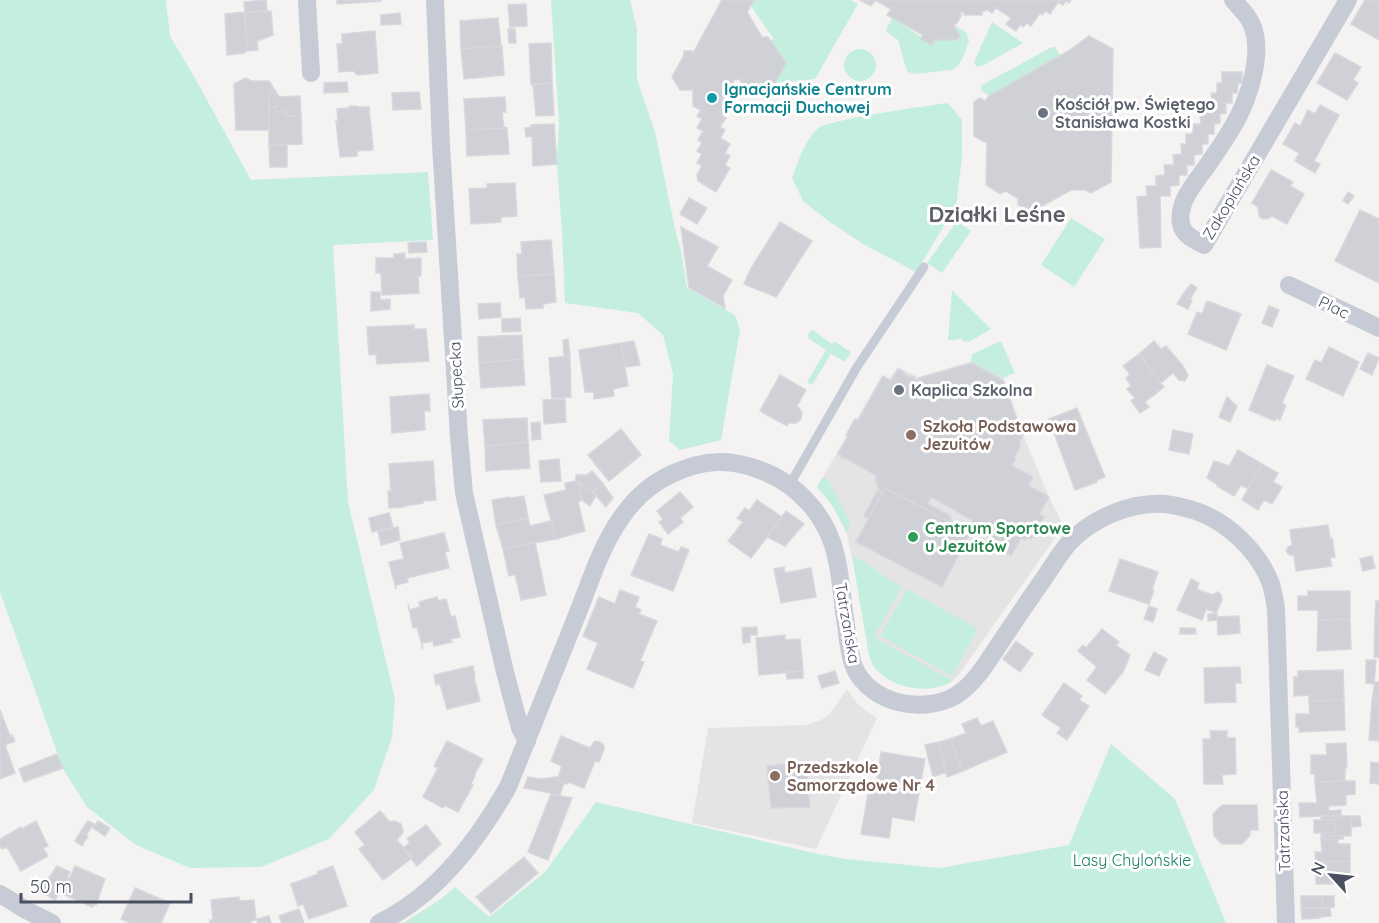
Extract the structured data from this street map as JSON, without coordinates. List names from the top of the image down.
{
  "streets": {
    "street": [
      "Zakopiańska",
      "Plac",
      "Słupecka",
      "Tatrzańska"
    ]
  },
  "crossings": [
    ["Słupecka", "Tatrzańska"]
  ],
  "districts": ["Działki Leśne"],
  "parks": ["Lasy Chylońskie"],
  "places": [
    "Ignacjańskie Centrum Formacji Duchowej",
    "Kościół pw. Świętego Stanisława Kostki",
    "Kaplica Szkolna",
    "Szkoła Podstawowa Jezuitów",
    "Centrum Sportowe u Jezuitów",
    "Przedszkole Samorządowe Nr 4"
  ],
  "scale_bar": "50 m",
  "north": "top left"
}
